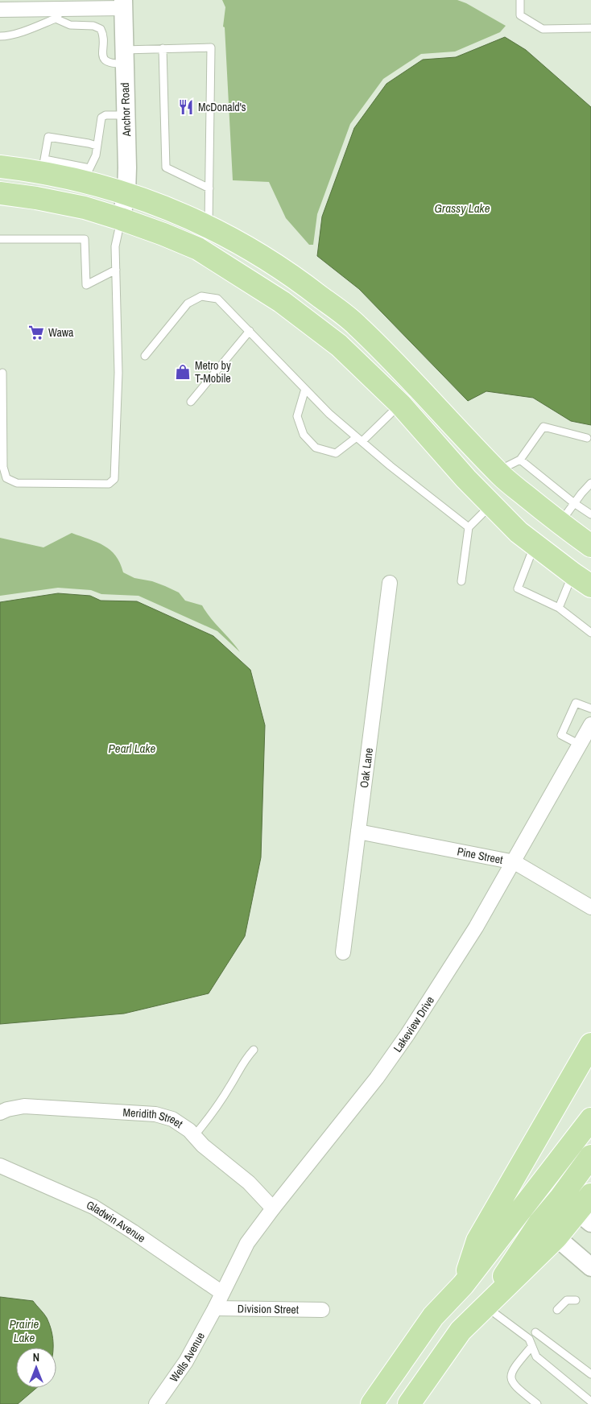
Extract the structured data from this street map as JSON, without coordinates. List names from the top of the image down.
{
  "streets": {
    "street": [
      "Anchor Road",
      "Oak Lane",
      "Pine Street",
      "Lakeview Drive",
      "Meridith Street",
      "Gladwin Avenue",
      "Division Street",
      "Wells Avenue"
    ]
  },
  "crossings": [
    ["Oak Lane", "Pine Street"],
    ["Pine Street", "Lakeview Drive"],
    ["Lakeview Drive", "Meridith Street"],
    ["Lakeview Drive", "Gladwin Avenue"],
    ["Lakeview Drive", "Division Street"],
    ["Lakeview Drive", "Wells Avenue"],
    ["Division Street", "Wells Avenue"]
  ],
  "water": ["Grassy Lake", "Pearl Lake", "Prairie Lake"],
  "places": {
    "restaurant": ["McDonald's"],
    "supermarket": ["Wawa"],
    "shop": ["Metro by T-Mobile"]
  },
  "north": "top"
}
